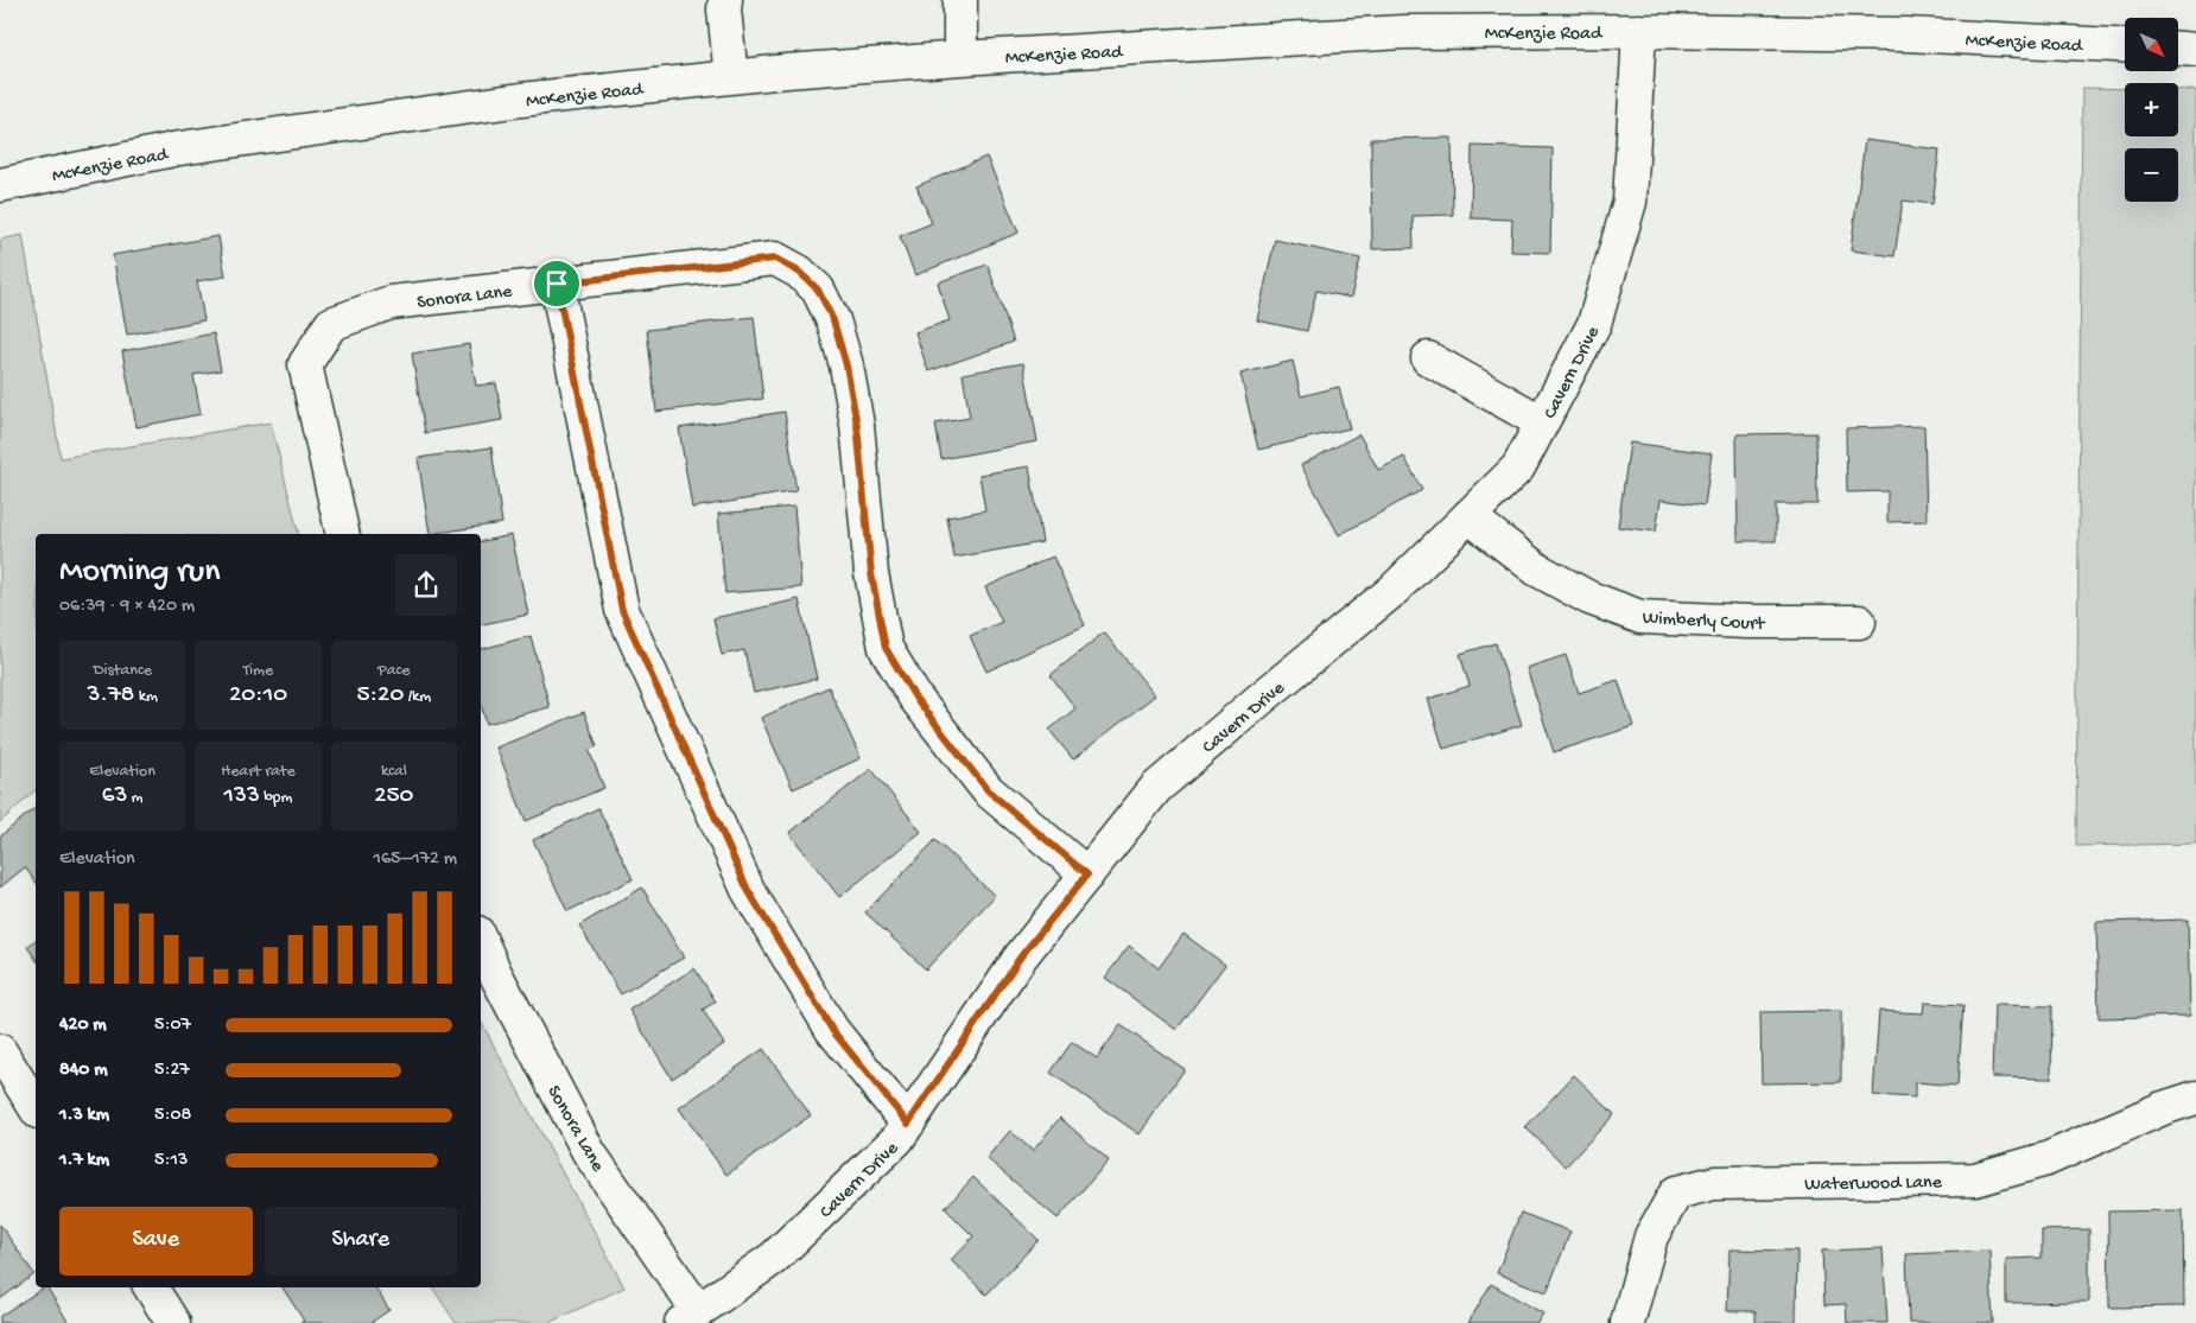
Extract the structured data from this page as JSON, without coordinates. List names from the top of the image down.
{
  "streets": {
    "street": [
      "McKenzie Road",
      "Sonora Lane",
      "Cavern Drive",
      "Wimberly Court",
      "Waterwood Lane"
    ]
  },
  "crossings": [
    ["McKenzie Road", "Cavern Drive"],
    ["Sonora Lane", "Cavern Drive"],
    ["Cavern Drive", "Wimberly Court"]
  ],
  "north": "bottom right",
  "page": {
    "map_buttons": ["+", "−"],
    "heading": ["Morning run", "06:39 · 9 × 420 m"],
    "stats": [
      ["Distance", "3.78 km"],
      ["Time", "20:10"],
      ["Pace", "5:20 /km"],
      ["Elevation", "63 m"],
      ["Heart rate", "133 bpm"],
      ["kcal", "250"]
    ],
    "chart": ["Elevation", "165–172 m"],
    "list": [
      {
        "name": "420 m",
        "note": "5:07"
      },
      {
        "name": "840 m",
        "note": "5:27"
      },
      {
        "name": "1.3 km",
        "note": "5:08"
      },
      {
        "name": "1.7 km",
        "note": "5:13"
      }
    ],
    "buttons": ["Save", "Share"]
  }
}
